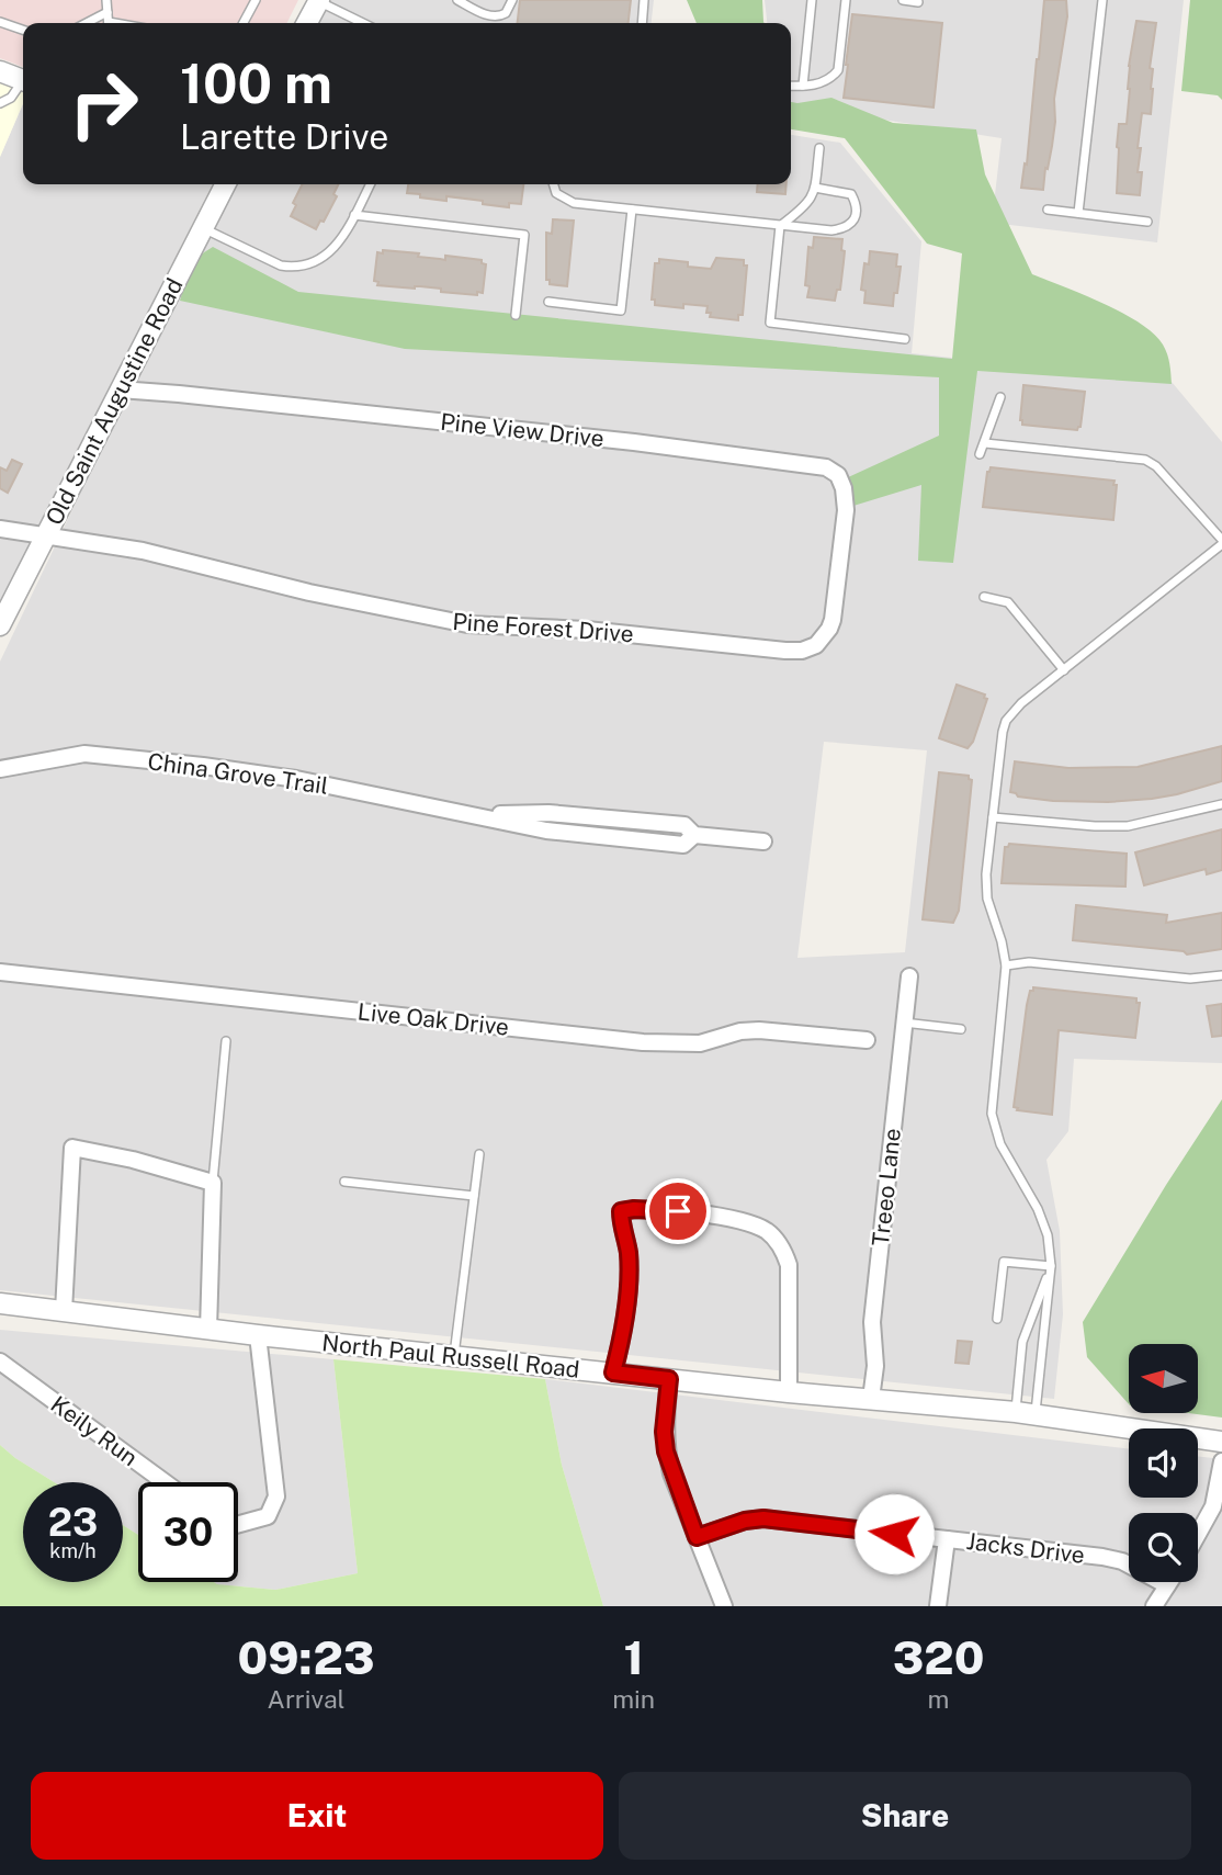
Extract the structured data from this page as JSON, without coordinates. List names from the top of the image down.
{
  "streets": {
    "street": [
      "Old Saint Augustine Road",
      "Pine View Drive",
      "Pine Forest Drive",
      "China Grove Trail",
      "Live Oak Drive",
      "Treeo Lane",
      "North Paul Russell Road",
      "Keily Run",
      "Jacks Drive"
    ]
  },
  "crossings": [
    ["Old Saint Augustine Road", "Pine View Drive"],
    ["Old Saint Augustine Road", "Pine Forest Drive"],
    ["Pine View Drive", "Pine Forest Drive"],
    ["Treeo Lane", "North Paul Russell Road"]
  ],
  "north": "left",
  "page": {
    "turn": ["100 m", "Larette Drive"],
    "speed": "23 km/h",
    "limit": "30",
    "eta": [
      "09:23",
      "Arrival",
      "1",
      "min",
      "320",
      "m"
    ],
    "buttons": ["Exit", "Share"]
  }
}
